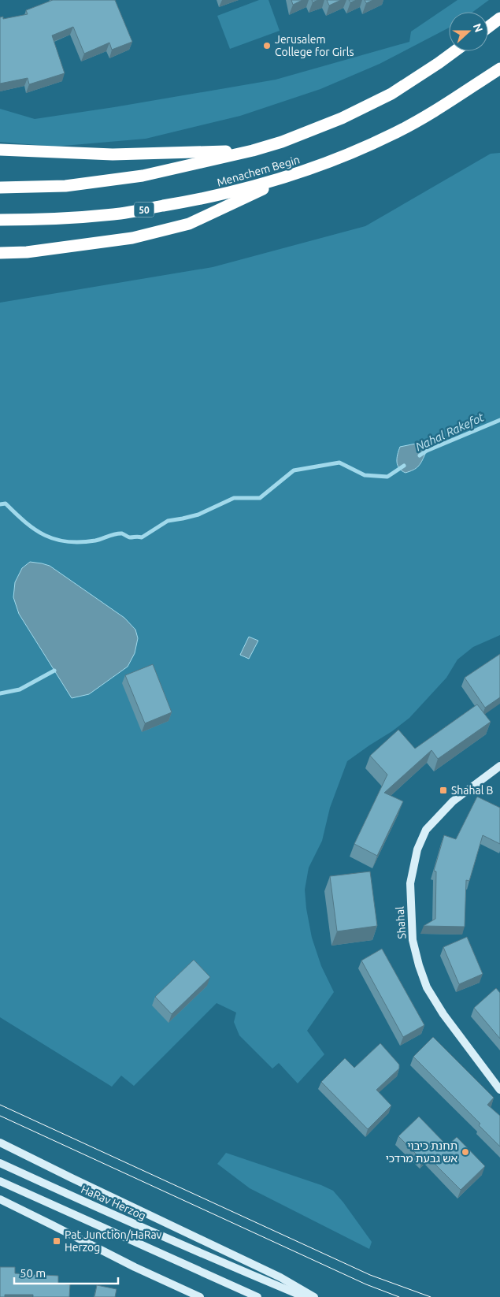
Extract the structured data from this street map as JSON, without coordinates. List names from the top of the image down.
{
  "streets": {
    "highway": ["Menachem Begin", "50"],
    "main road": ["Shahal", "HaRav Herzog"]
  },
  "water": ["Nahal Rakefot"],
  "places": {
    "other": ["Jerusalem College for Girls", "תחנת כיבוי אש גבעת מרדכי"],
    "transit": ["Shahal B", "Pat Junction/HaRav Herzog"]
  },
  "scale_bar": "50 m",
  "north": "right"
}
